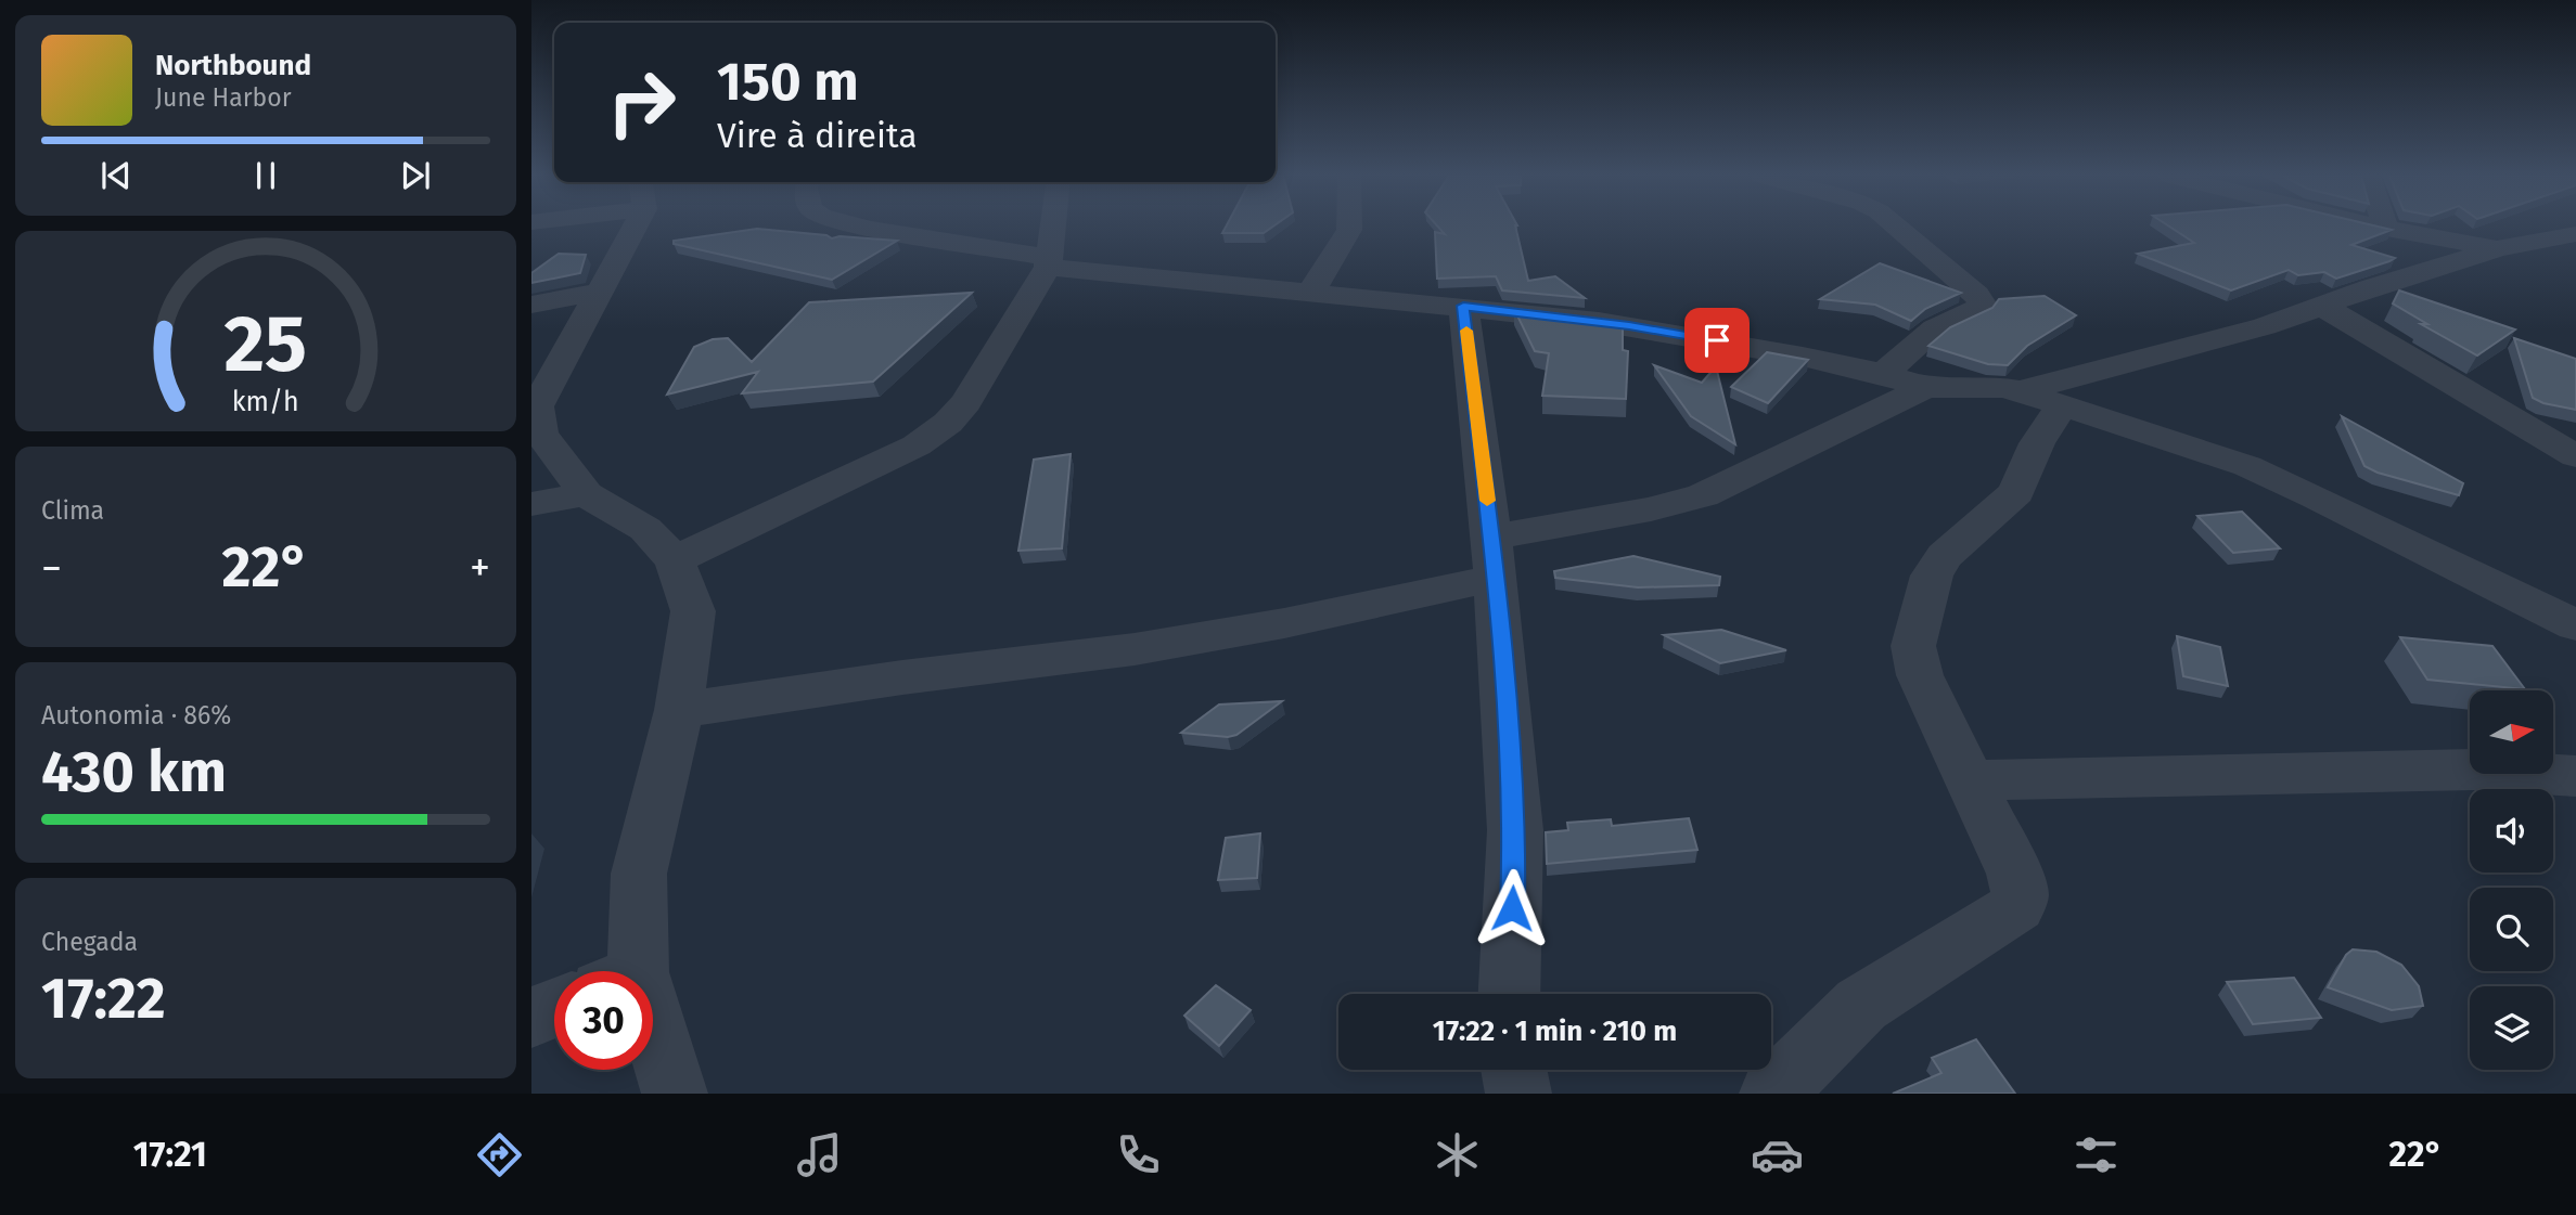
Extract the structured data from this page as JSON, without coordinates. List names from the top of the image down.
{
  "north": "right",
  "page": {
    "turn": ["150 m", "Vire à direita"],
    "song": ["Northbound", "June Harbor"],
    "tile": [
      "Clima",
      ["Autonomia · 86%", "430 km"],
      ["Chegada", "17:22"]
    ],
    "heat": ["−", "22°", "+"],
    "limit": "30",
    "trip": "17:22 · 1 min · 210 m",
    "tabs": ["17:21", "22°"],
    "gauge": ["25", "km/h"]
  }
}
